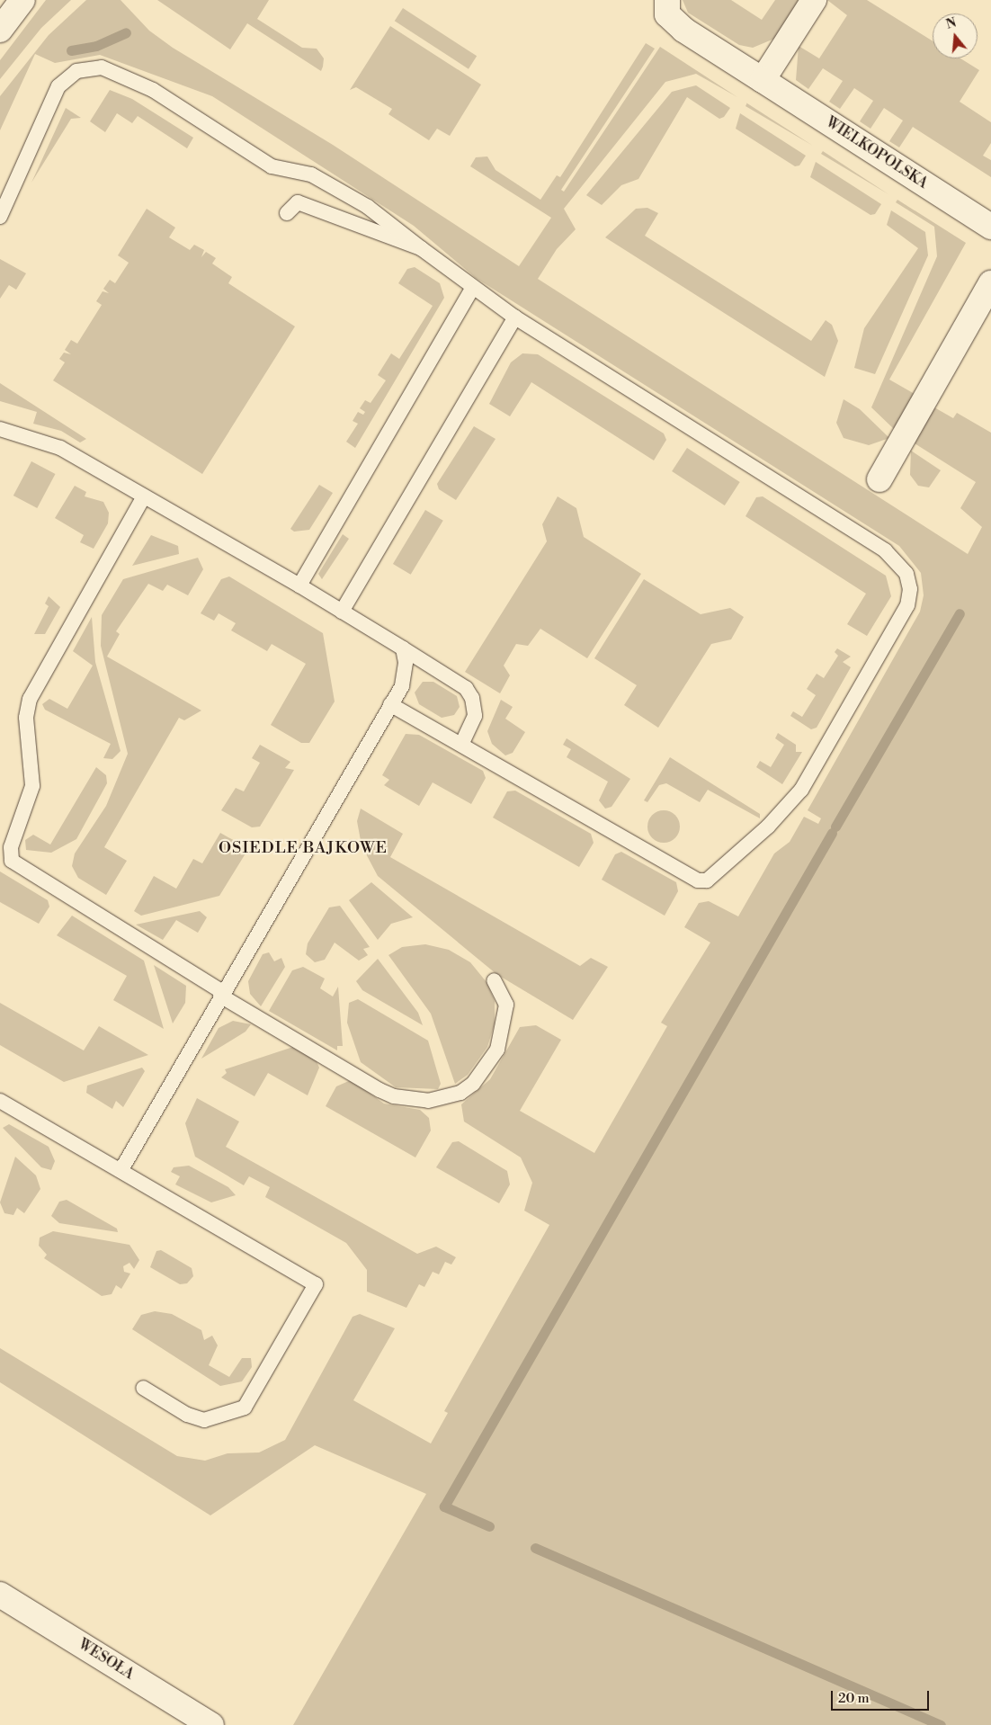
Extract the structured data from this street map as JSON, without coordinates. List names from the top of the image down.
{
  "streets": {
    "street": ["WIELKOPOLSKA", "WESOŁA"]
  },
  "districts": ["OSIEDLE BAJKOWE"],
  "scale_bar": "20 m",
  "north": "top"
}
